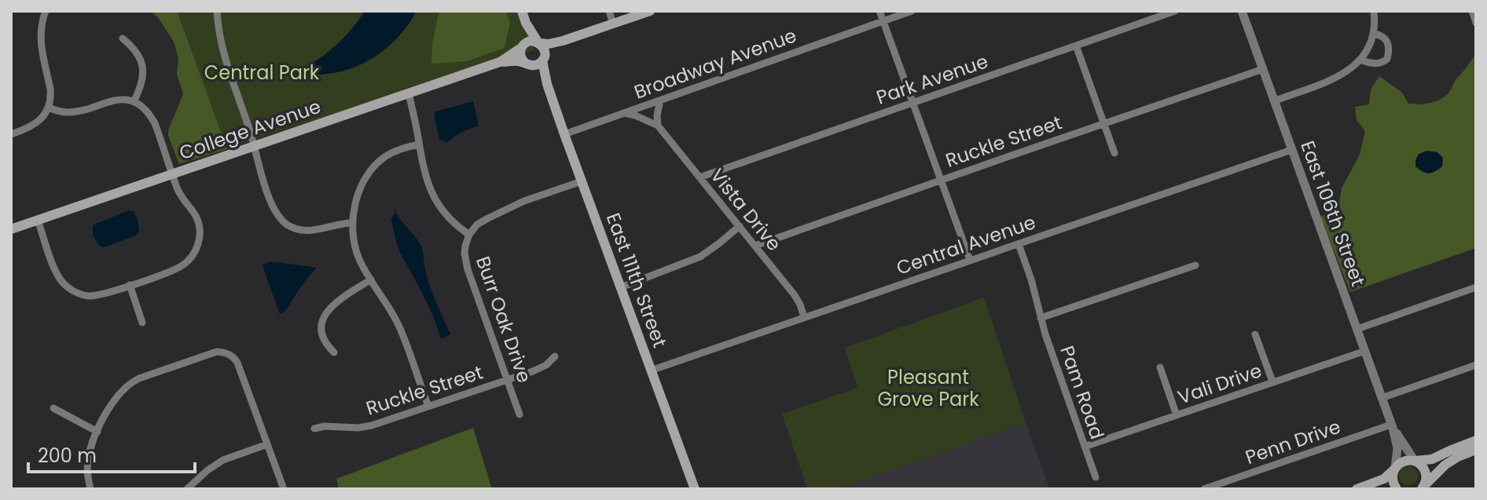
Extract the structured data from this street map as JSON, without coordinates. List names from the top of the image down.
{
  "streets": {
    "main road": ["College Avenue", "East 111th Street"],
    "street": [
      "Broadway Avenue",
      "Park Avenue",
      "Ruckle Street",
      "Vista Drive",
      "East 106th Street",
      "Central Avenue",
      "Burr Oak Drive",
      "Vali Drive",
      "Pam Road",
      "Penn Drive"
    ]
  },
  "crossings": [
    ["Broadway Avenue", "Vista Drive"],
    ["Broadway Avenue", "East 111th Street"],
    ["Park Avenue", "Vista Drive"],
    ["College Avenue", "East 111th Street"],
    ["Ruckle Street", "Vista Drive"],
    ["Ruckle Street", "East 106th Street"],
    ["Ruckle Street", "Burr Oak Drive"],
    ["Vista Drive", "Central Avenue"],
    ["East 106th Street", "Central Avenue"],
    ["East 106th Street", "Vali Drive"],
    ["East 106th Street", "Penn Drive"],
    ["Central Avenue", "East 111th Street"],
    ["Central Avenue", "Pam Road"],
    ["Vali Drive", "Pam Road"]
  ],
  "parks": ["Central Park", "Pleasant Grove Park"],
  "scale_bar": "200 m"
}
